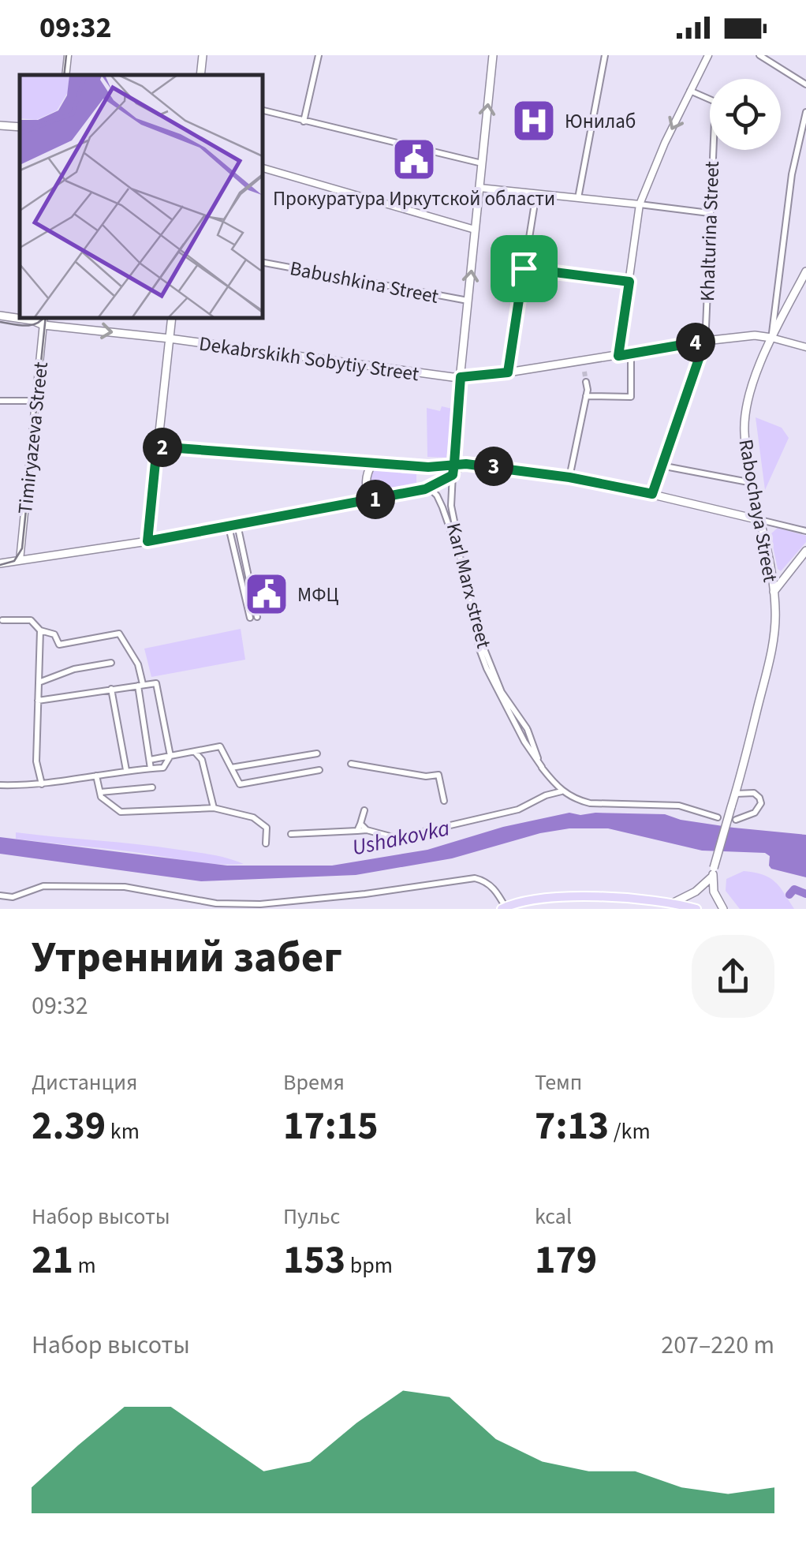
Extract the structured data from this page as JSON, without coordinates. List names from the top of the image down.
{
  "streets": {
    "main road": ["Dekabrskikh Sobytiy Street", "Rabochaya Street", "Karl Marx street"],
    "street": ["Khalturina Street", "Babushkina Street", "Timiryazeva Street"]
  },
  "crossings": [
    ["Khalturina Street", "Dekabrskikh Sobytiy Street"],
    ["Babushkina Street", "Karl Marx street"],
    ["Dekabrskikh Sobytiy Street", "Timiryazeva Street"],
    ["Dekabrskikh Sobytiy Street", "Rabochaya Street"],
    ["Dekabrskikh Sobytiy Street", "Karl Marx street"]
  ],
  "water": ["Ushakovka"],
  "places": {
    "hospital": ["Юнилаб"],
    "public building": ["Прокуратура Иркутской области", "МФЦ"]
  },
  "page": {
    "status": "09:32",
    "pins": [
      "4",
      "2",
      "3",
      "1"
    ],
    "heading": ["Утренний забег", "09:32"],
    "stats": [
      ["Дистанция", "2.39 km"],
      ["Время", "17:15"],
      ["Темп", "7:13 /km"],
      ["Набор высоты", "21 m"],
      ["Пульс", "153 bpm"],
      ["kcal", "179"]
    ],
    "chart": ["Набор высоты", "207–220 m"]
  }
}
